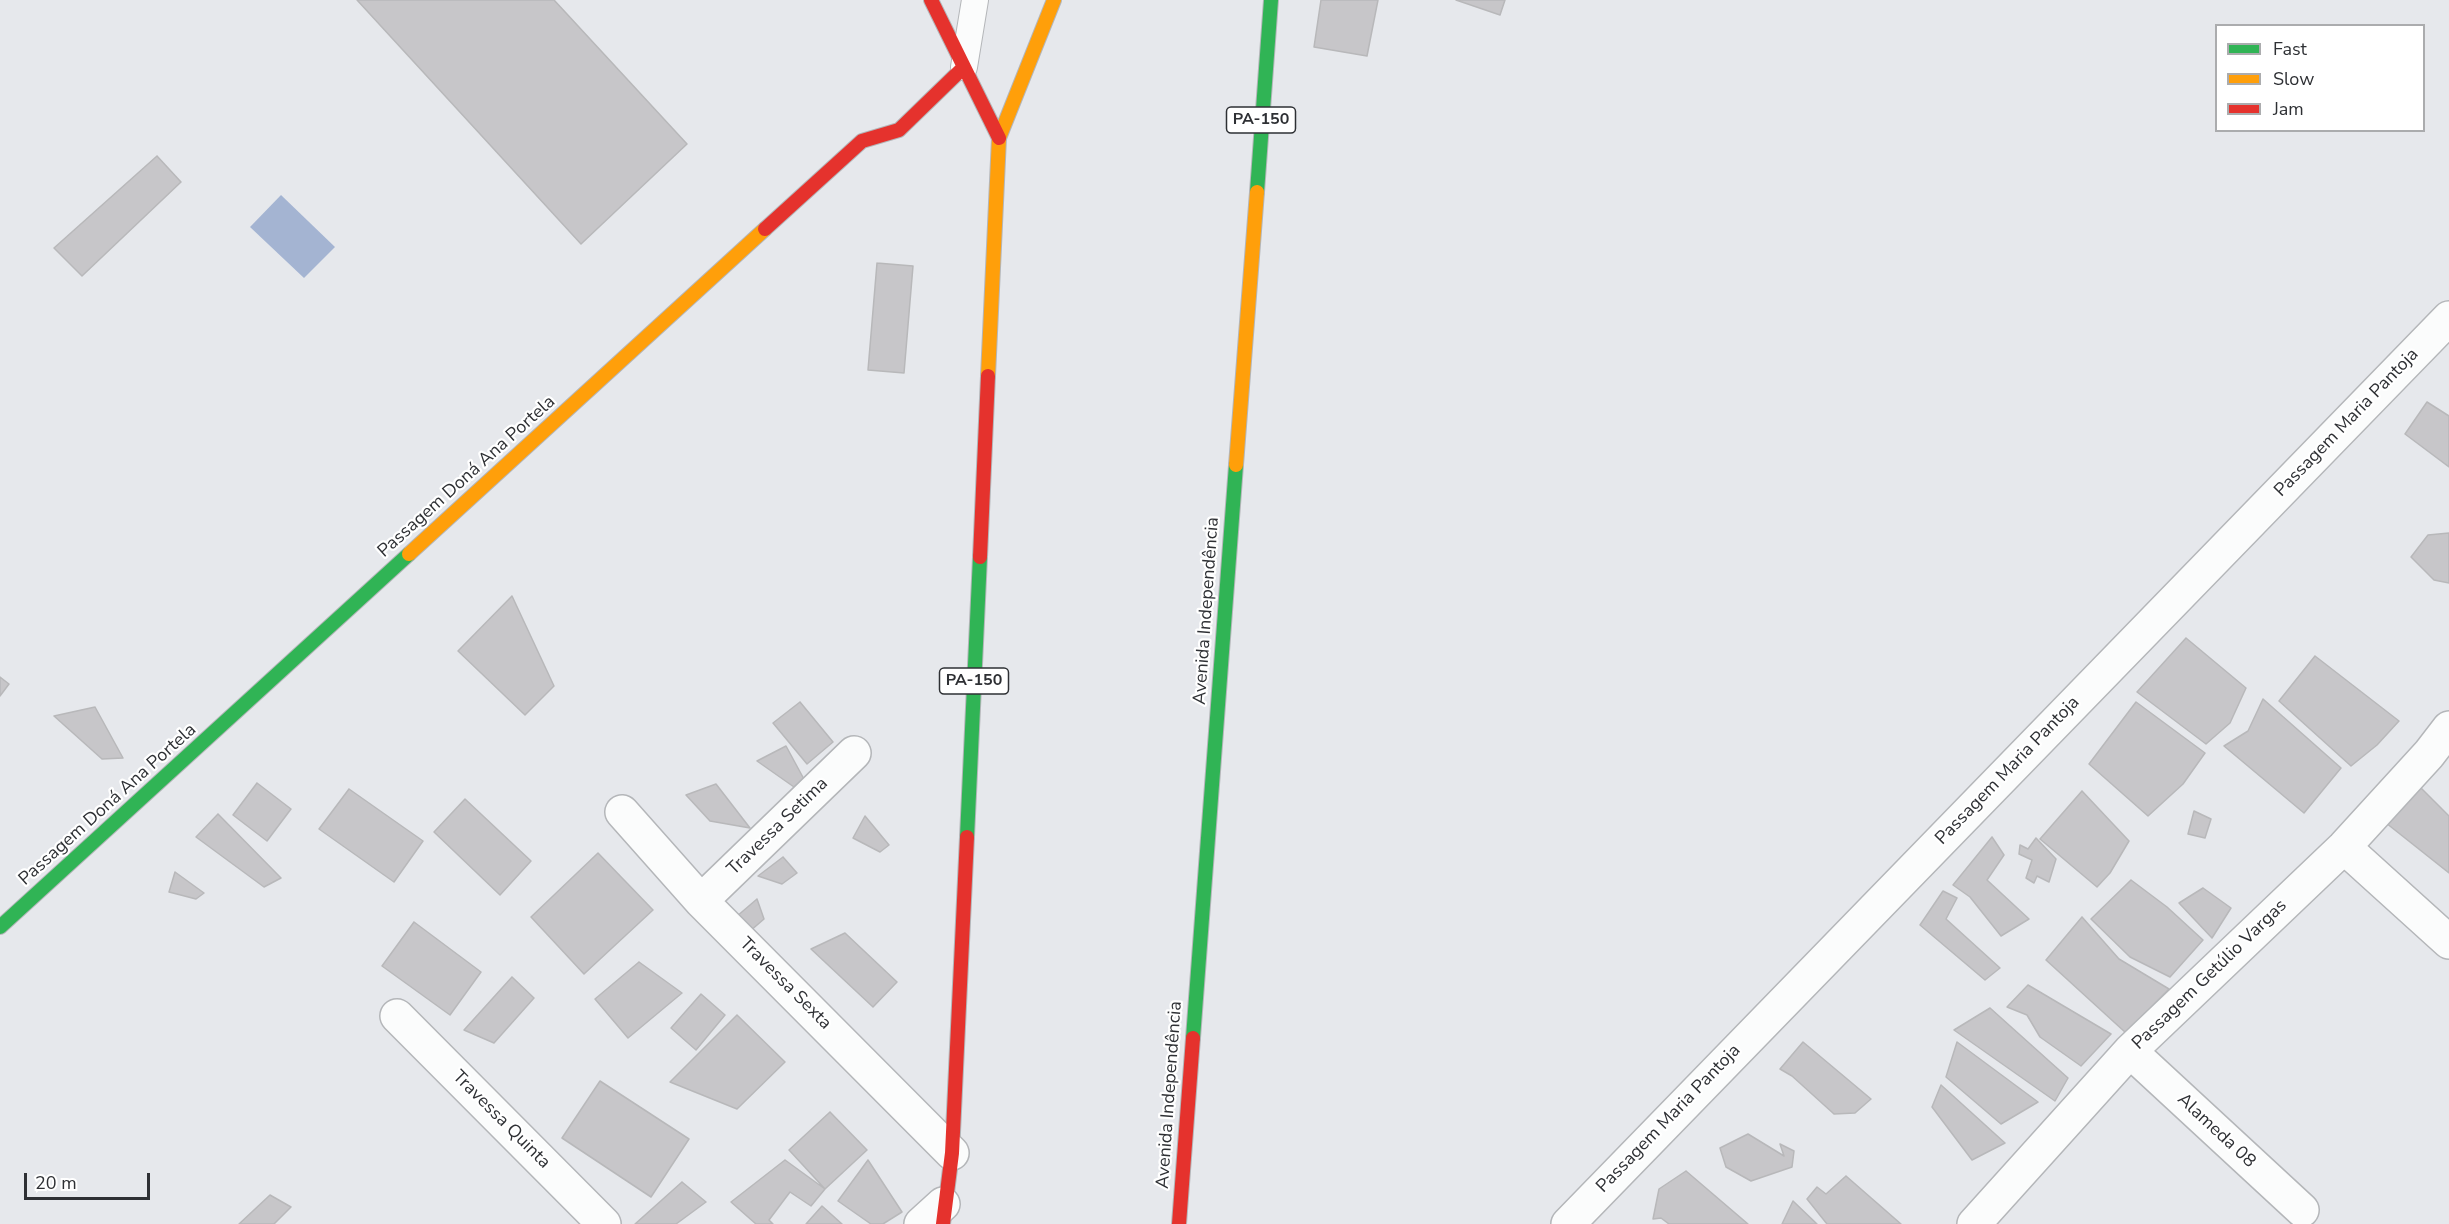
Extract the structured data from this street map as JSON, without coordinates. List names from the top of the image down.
{
  "streets": {
    "main road": ["PA-150", "Passagem Doná Ana Portela", "Avenida Independência"],
    "street": [
      "Passagem Maria Pantoja",
      "Travessa Setima",
      "Passagem Getúlio Vargas",
      "Travessa Sexta",
      "Travessa Quinta",
      "Alameda 08"
    ]
  },
  "crossings": [
    ["PA-150", "Passagem Doná Ana Portela"],
    ["PA-150", "Travessa Sexta"],
    ["Travessa Setima", "Travessa Sexta"],
    ["Passagem Getúlio Vargas", "Alameda 08"]
  ],
  "legend": ["Fast", "Slow", "Jam"],
  "scale_bar": "20 m"
}
